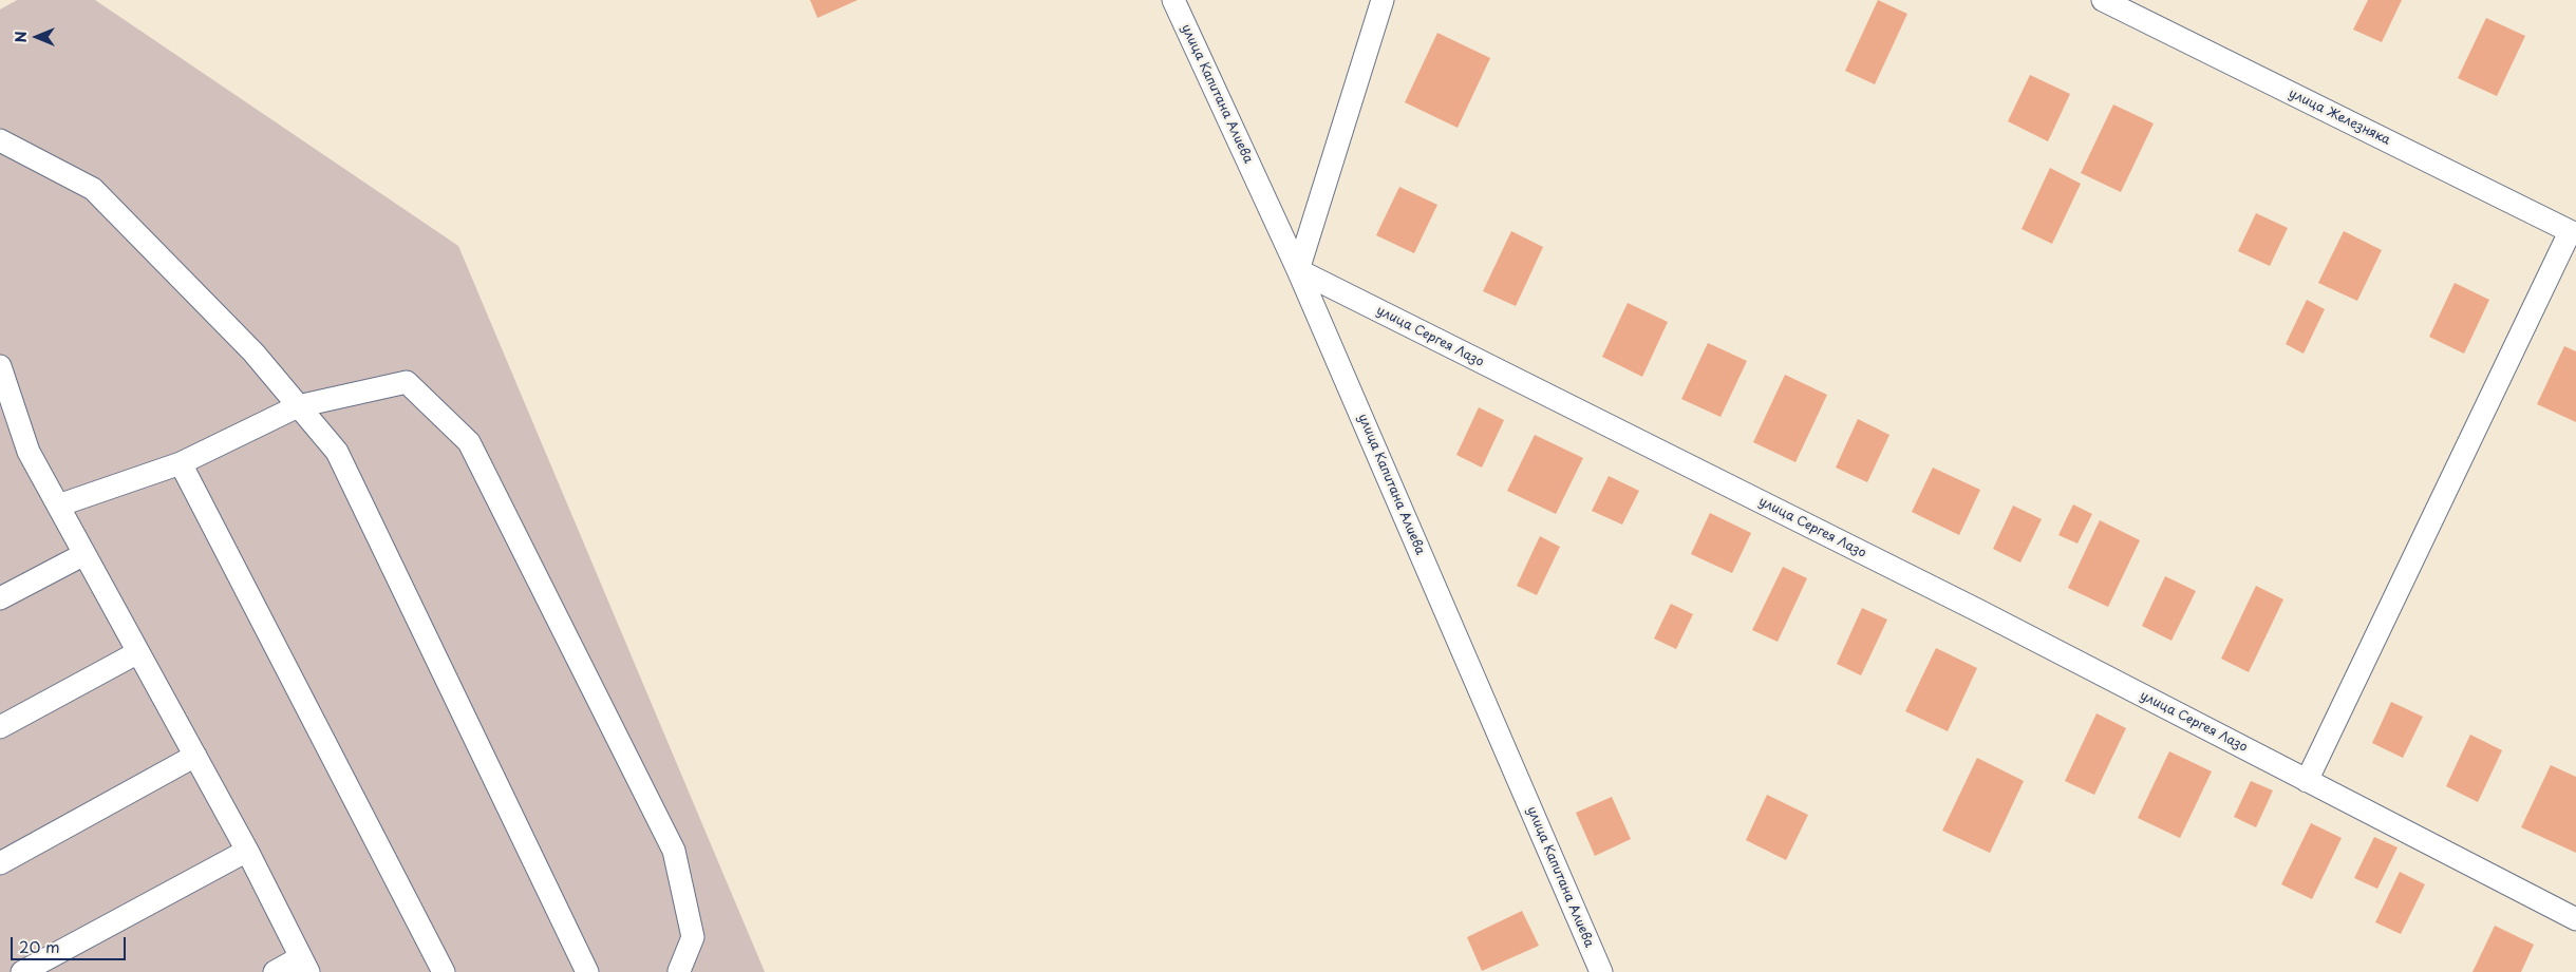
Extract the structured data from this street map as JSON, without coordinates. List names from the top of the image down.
{
  "streets": {
    "lane": ["улица Капитана Алиева", "улица Железняка", "улица Сергея Лазо"]
  },
  "crossings": [
    ["улица Капитана Алиева", "улица Сергея Лазо"]
  ],
  "scale_bar": "20 m",
  "north": "left"
}
